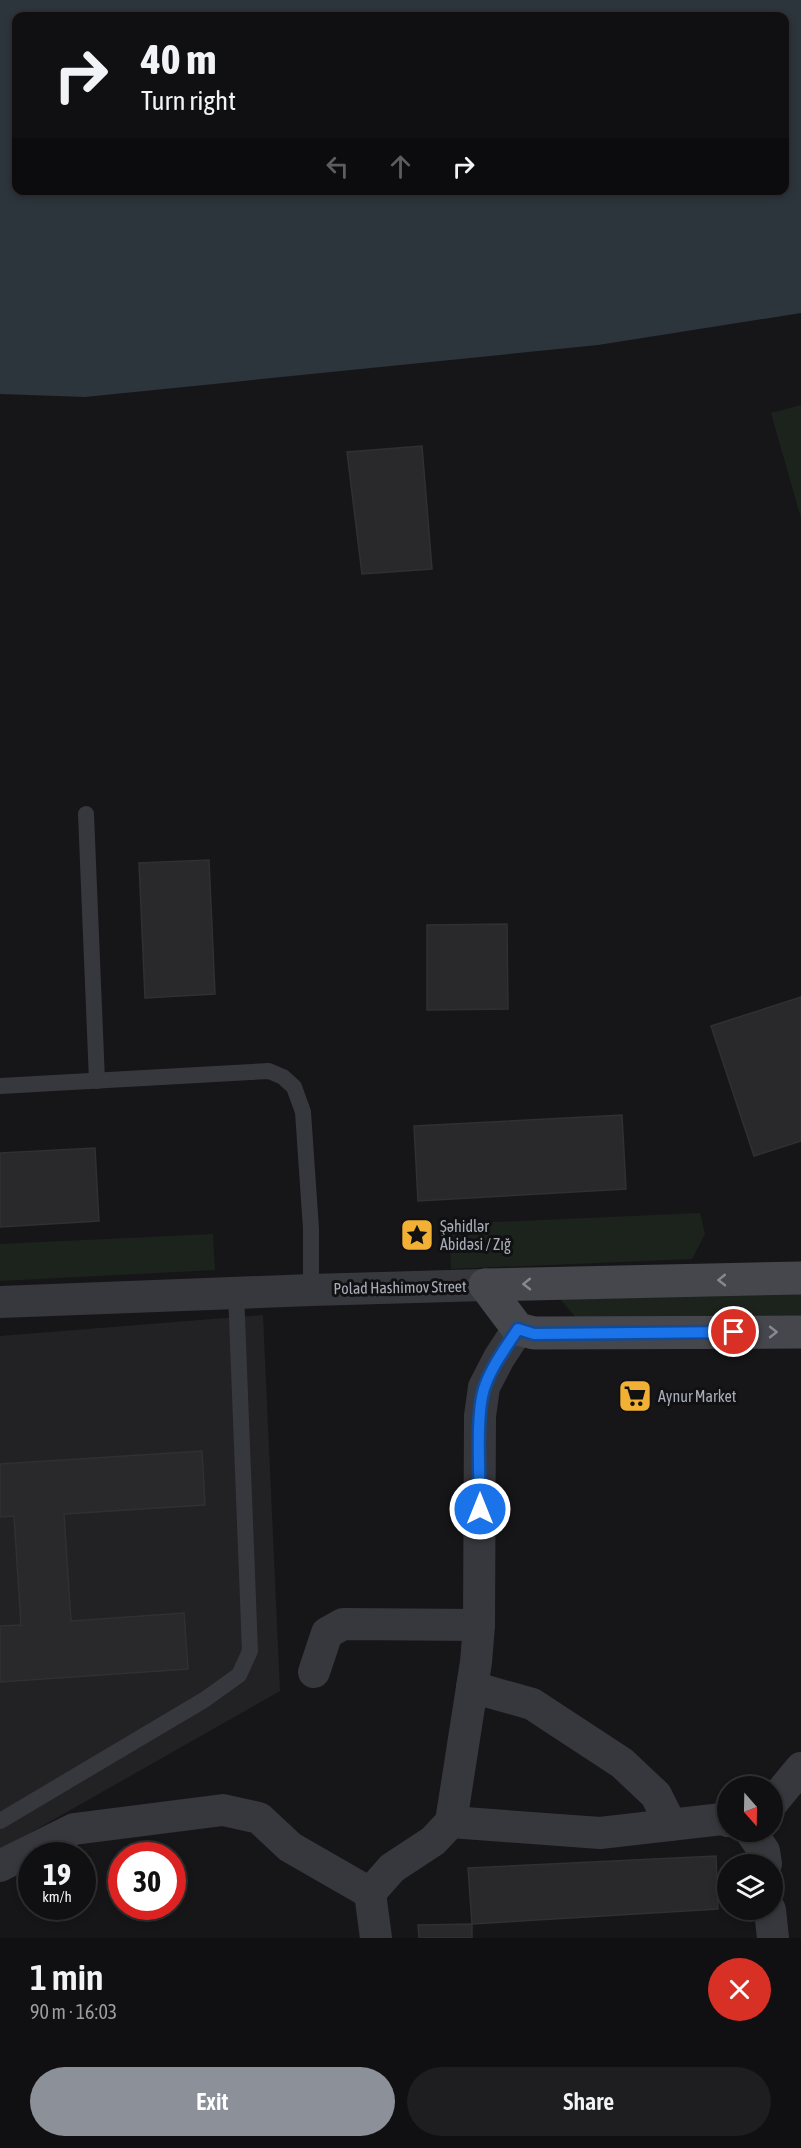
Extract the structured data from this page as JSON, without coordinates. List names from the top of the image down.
{
  "streets": {
    "street": ["Polad Hashimov Street"]
  },
  "places": {
    "place": ["Şəhidlər Abidəsi / Zığ"],
    "supermarket": ["Aynur Market"]
  },
  "north": "bottom",
  "page": {
    "turn": ["40 m", "Turn right"],
    "speed": "19 km/h",
    "limit": "30",
    "heading": ["1 min", "90 m · 16:03"],
    "buttons": ["Exit", "Share"]
  }
}
